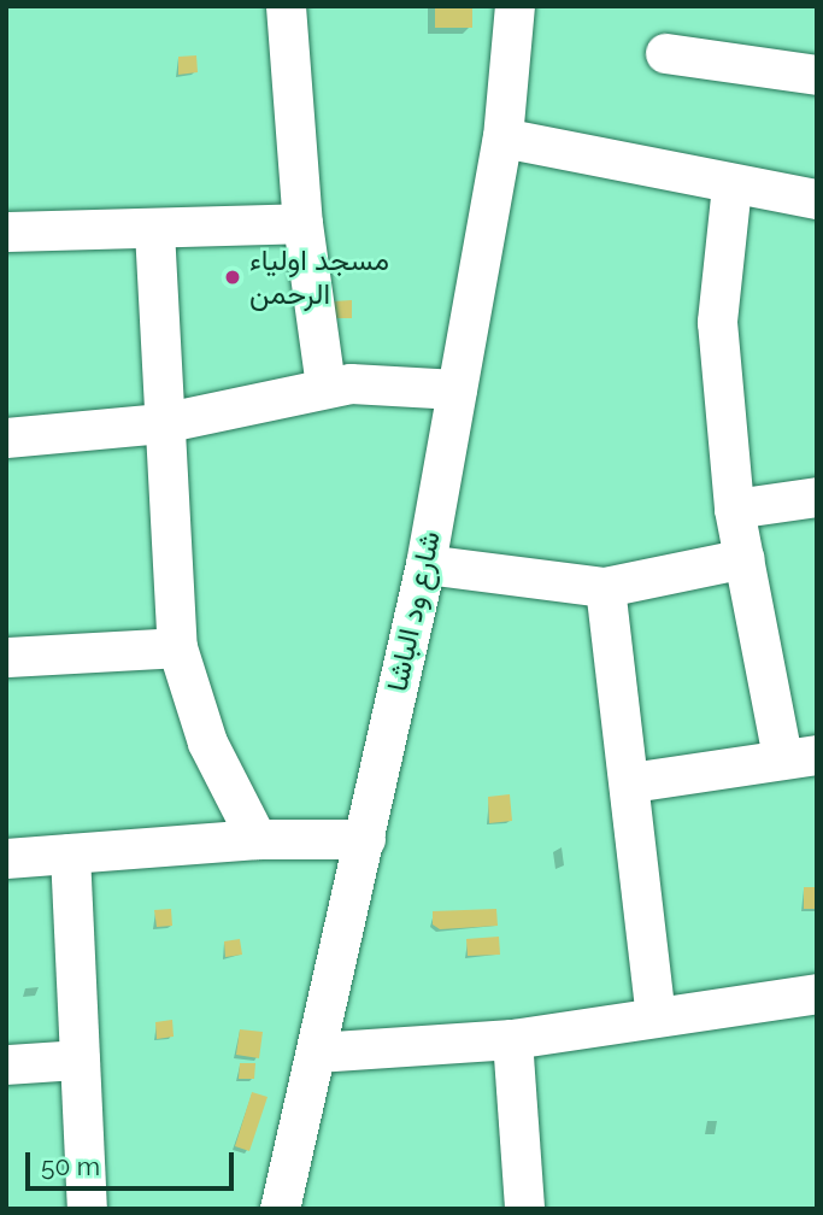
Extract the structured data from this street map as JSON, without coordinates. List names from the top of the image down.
{
  "streets": {
    "street": ["شارع ود الباشا"]
  },
  "places": ["مسجد اولياء الرحمن"],
  "scale_bar": "50 m"
}
